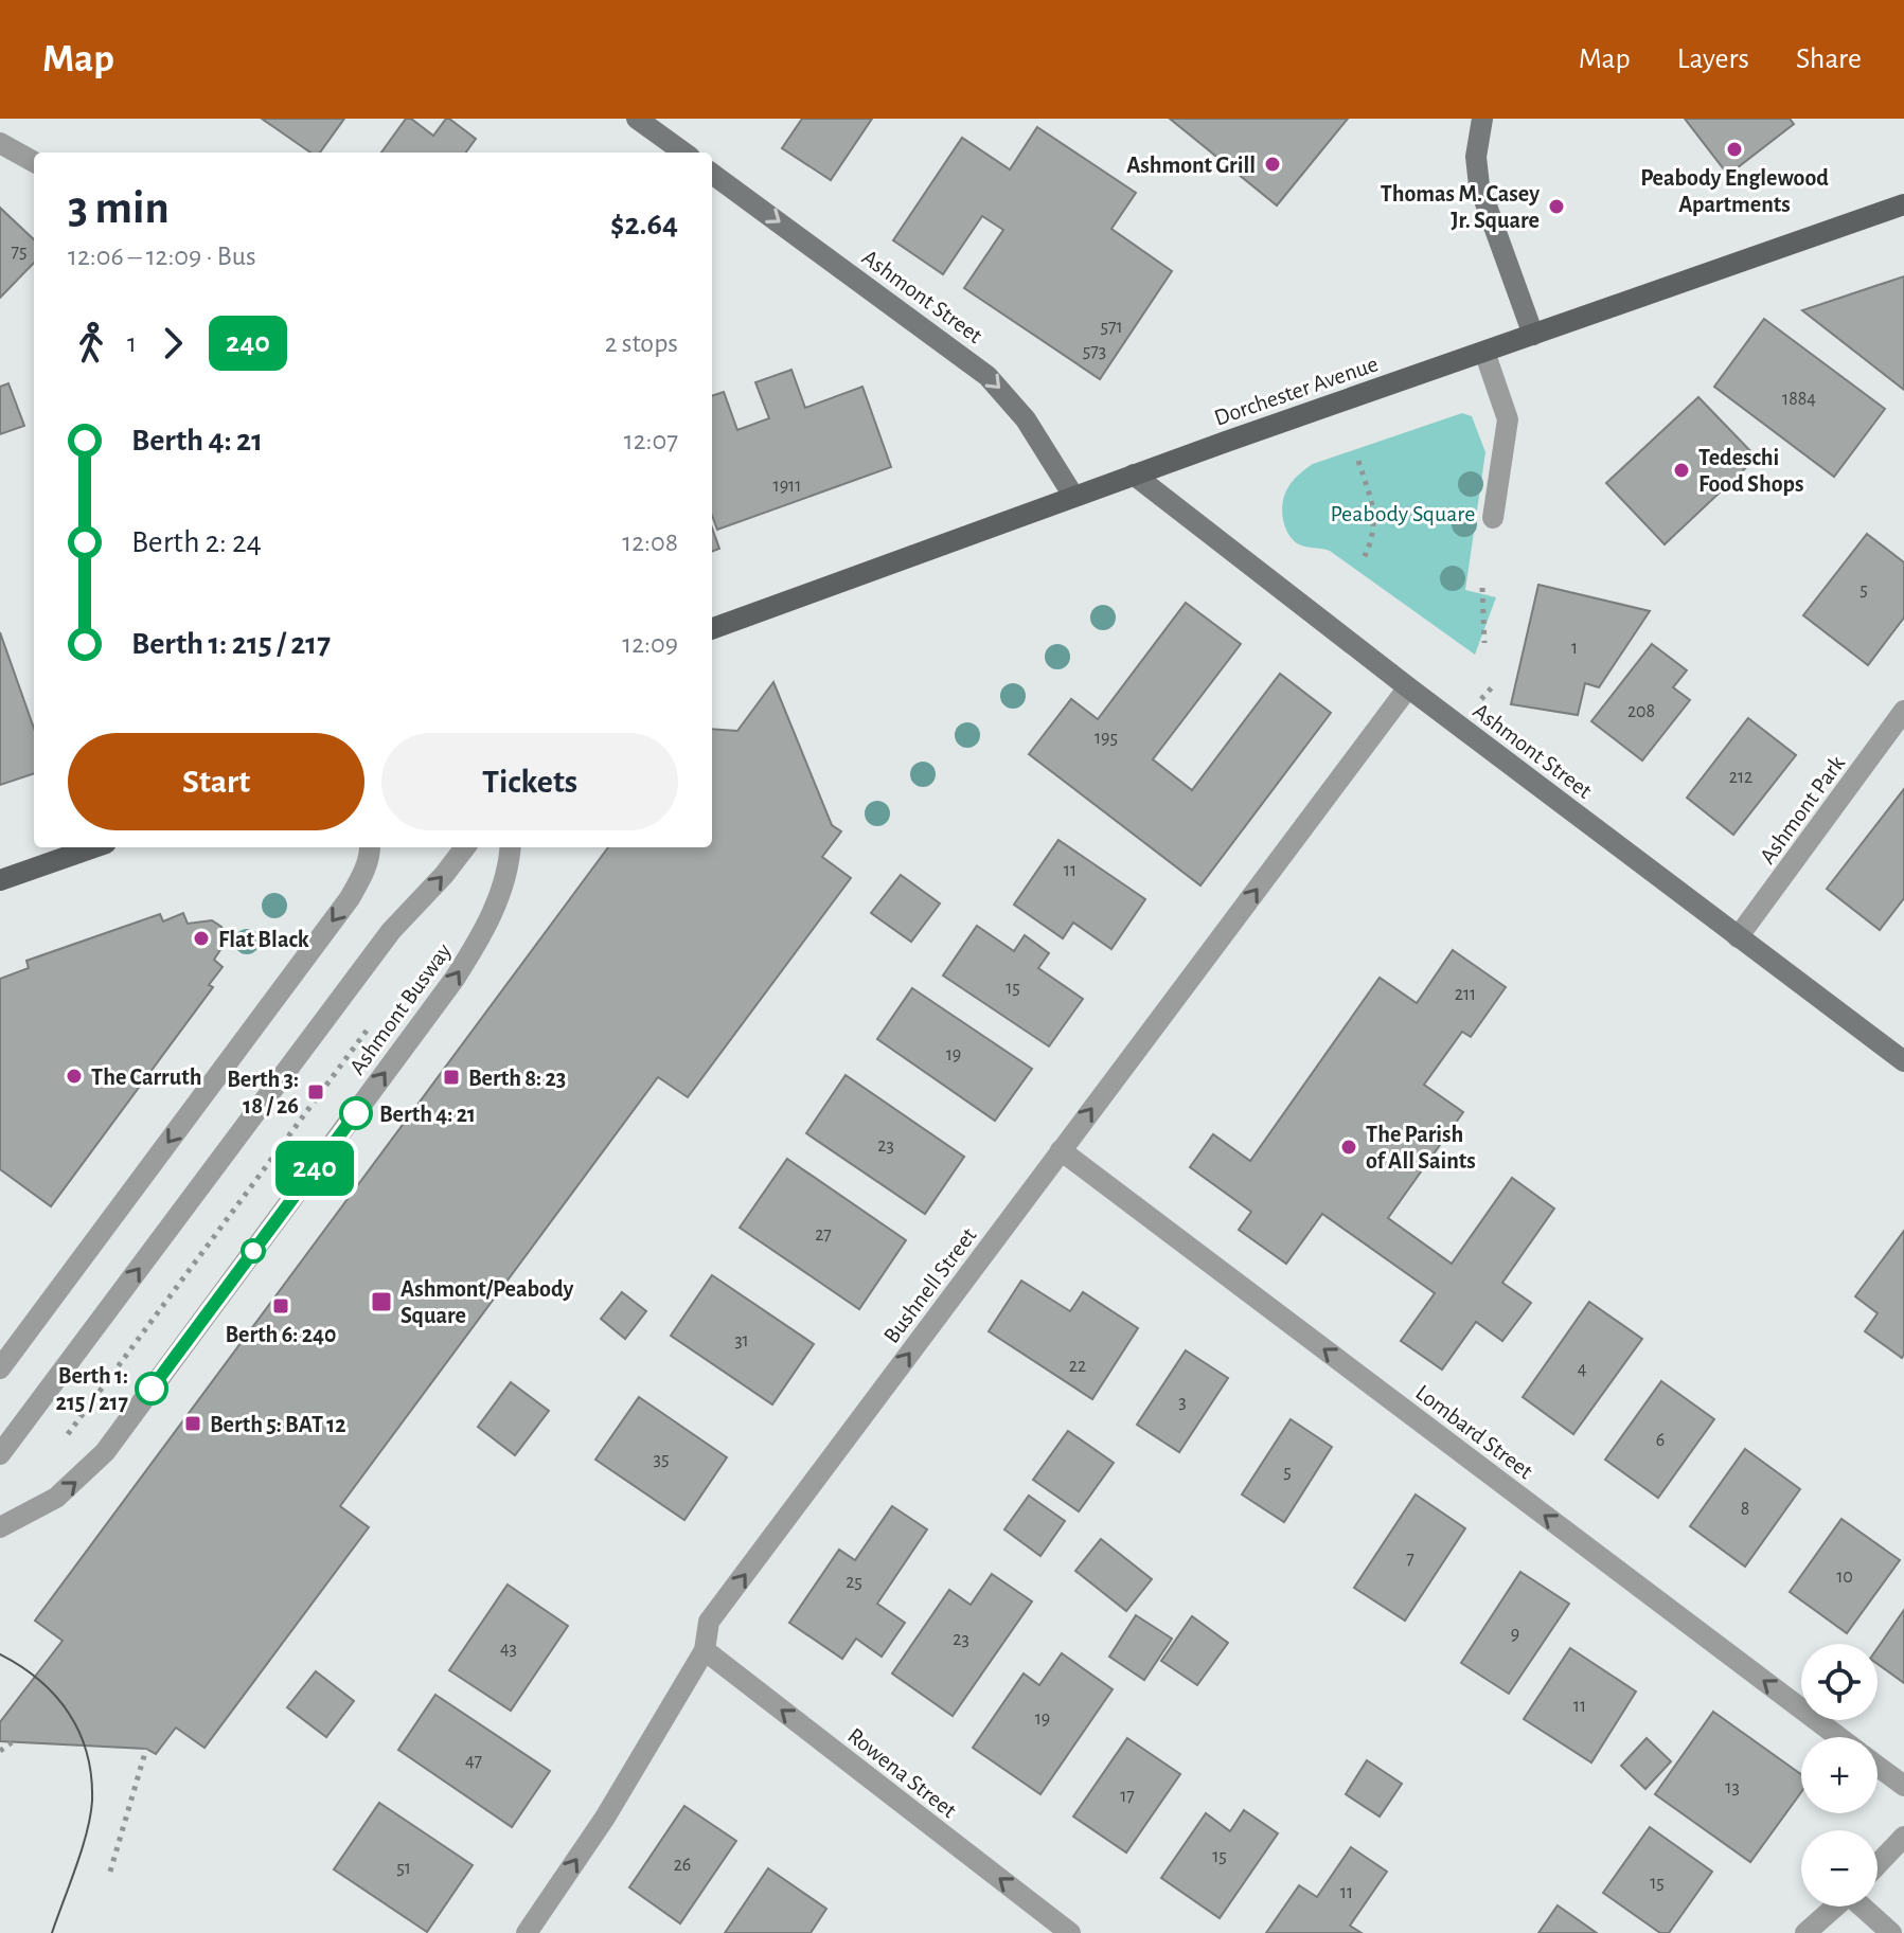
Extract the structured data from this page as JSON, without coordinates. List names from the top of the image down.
{
  "streets": {
    "main road": ["Ashmont Street", "Dorchester Avenue"],
    "street": [
      "Ashmont Park",
      "Ashmont Busway",
      "Bushnell Street",
      "Lombard Street",
      "Rowena Street"
    ]
  },
  "crossings": [
    ["Ashmont Street", "Dorchester Avenue"],
    ["Ashmont Street", "Ashmont Park"],
    ["Ashmont Street", "Bushnell Street"],
    ["Bushnell Street", "Lombard Street"],
    ["Bushnell Street", "Rowena Street"]
  ],
  "one_way": ["Bushnell Street", "Lombard Street", "Rowena Street"],
  "parks": ["Peabody Square"],
  "places": {
    "other": [
      "Peabody Englewood Apartments",
      "Ashmont Grill",
      "Thomas M. Casey Jr. Square",
      "Tedeschi Food Shops",
      "Flat Black",
      "The Carruth",
      "Berth 4: 21",
      "The Parish of All Saints",
      "Berth 1: 215 / 217"
    ],
    "transit": [
      "Berth 8: 23",
      "Berth 3: 18 / 26",
      "Ashmont/Peabody Square",
      "Berth 6: 240",
      "Berth 5: BAT 12"
    ]
  },
  "lines": ["bus line 240"],
  "house_numbers": [
    "75",
    "571",
    "573",
    "1884",
    "1911",
    "5",
    "1",
    "208",
    "195",
    "212",
    "11",
    "15",
    "211",
    "19",
    "23",
    "27",
    "31",
    "22",
    "4",
    "3",
    "6",
    "35",
    "5",
    "8",
    "7",
    "10",
    "25",
    "9",
    "23",
    "43",
    "11",
    "19",
    "47",
    "13",
    "17",
    "15",
    "26",
    "51",
    "15",
    "11"
  ],
  "page": {
    "header": "Map",
    "nav": ["Map", "Layers", "Share"],
    "on_map": "240",
    "heading": ["3 min", "12:06 – 12:09 · Bus", "$2.64"],
    "legs": ["1", "240", "2 stops"],
    "list": [
      {
        "name": "Berth 4: 21",
        "value": "12:07"
      },
      {
        "name": "Berth 2: 24",
        "value": "12:08"
      },
      {
        "name": "Berth 1: 215 / 217",
        "value": "12:09"
      }
    ],
    "buttons": ["Start", "Tickets"],
    "map_buttons": ["+", "−"]
  }
}
